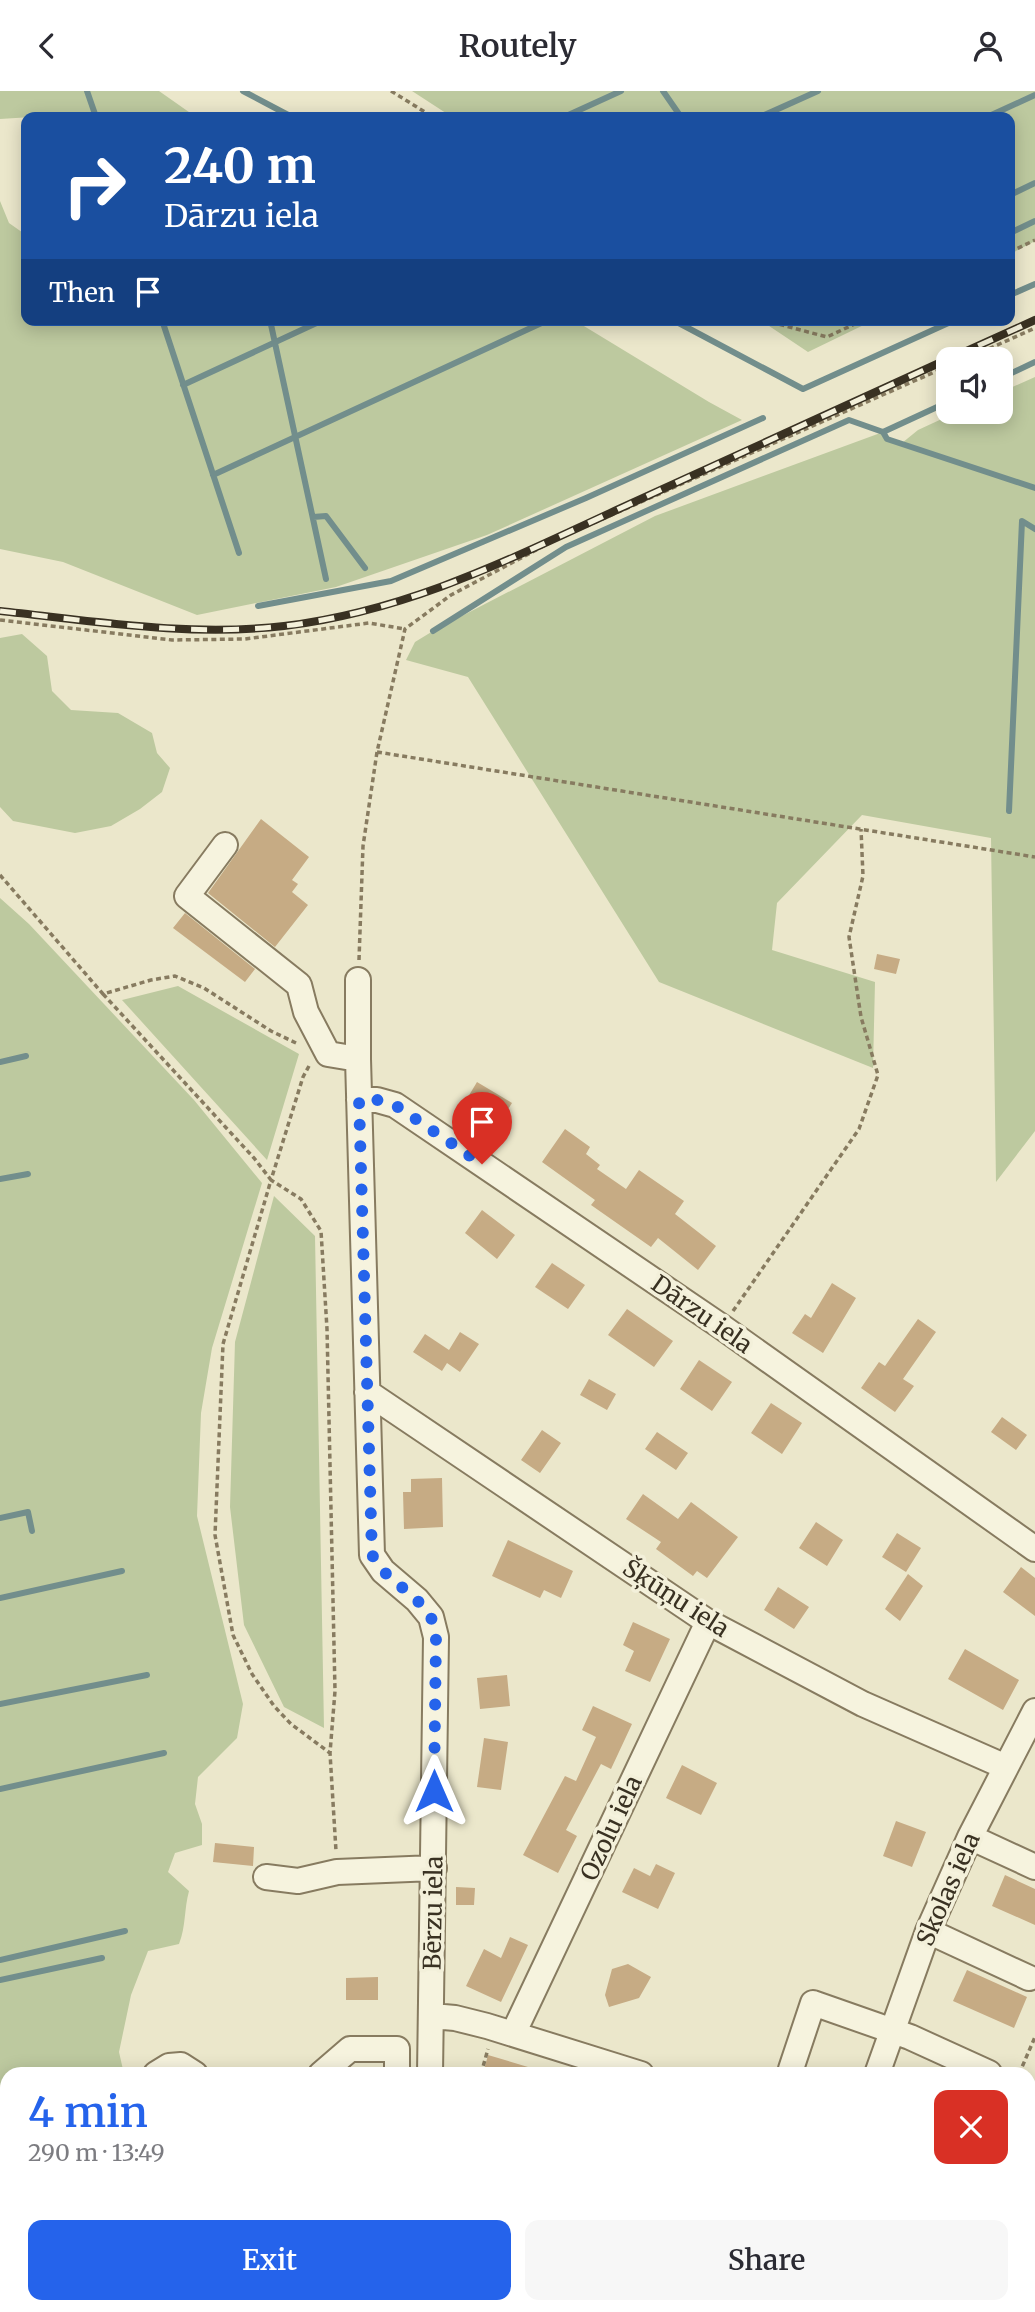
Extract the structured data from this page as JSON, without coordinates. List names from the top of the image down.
{
  "streets": {
    "street": [
      "Dārzu iela",
      "Šķūņu iela",
      "Ozolu iela",
      "Skolas iela",
      "Bērzu iela"
    ]
  },
  "crossings": [
    ["Dārzu iela", "Bērzu iela"],
    ["Šķūņu iela", "Ozolu iela"],
    ["Šķūņu iela", "Skolas iela"],
    ["Šķūņu iela", "Bērzu iela"]
  ],
  "page": {
    "header": "Routely",
    "turn": ["240 m", "Dārzu iela"],
    "then": "Then",
    "heading": ["4 min", "290 m · 13:49"],
    "buttons": ["Exit", "Share"]
  }
}
